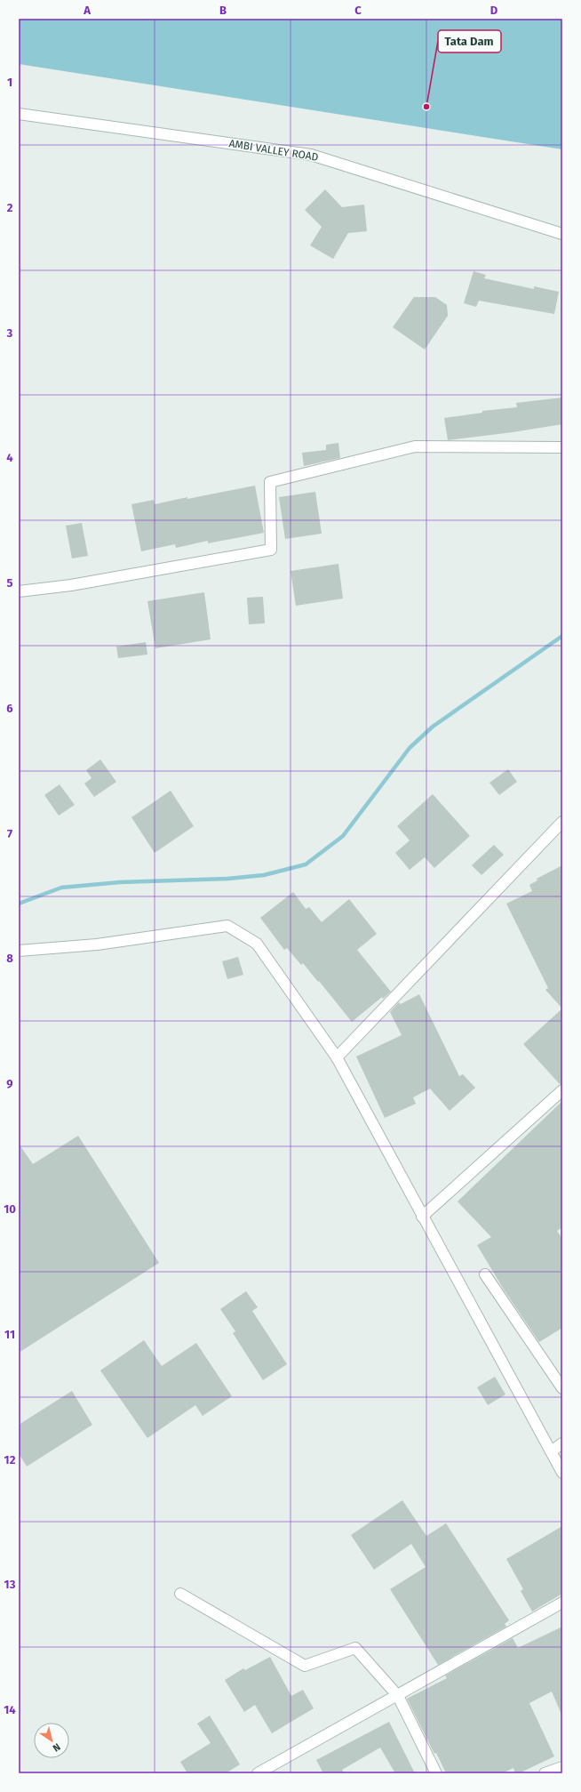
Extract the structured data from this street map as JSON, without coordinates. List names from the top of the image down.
{
  "streets": {
    "street": ["AMBI VALLEY ROAD"]
  },
  "places": ["Tata Dam"],
  "north": "bottom right",
  "grid": {
    "columns": [
      "A",
      "B",
      "C",
      "D"
    ],
    "rows": [
      "1",
      "2",
      "3",
      "4",
      "5",
      "6",
      "7",
      "8",
      "9",
      "10",
      "11",
      "12",
      "13",
      "14"
    ]
  }
}
